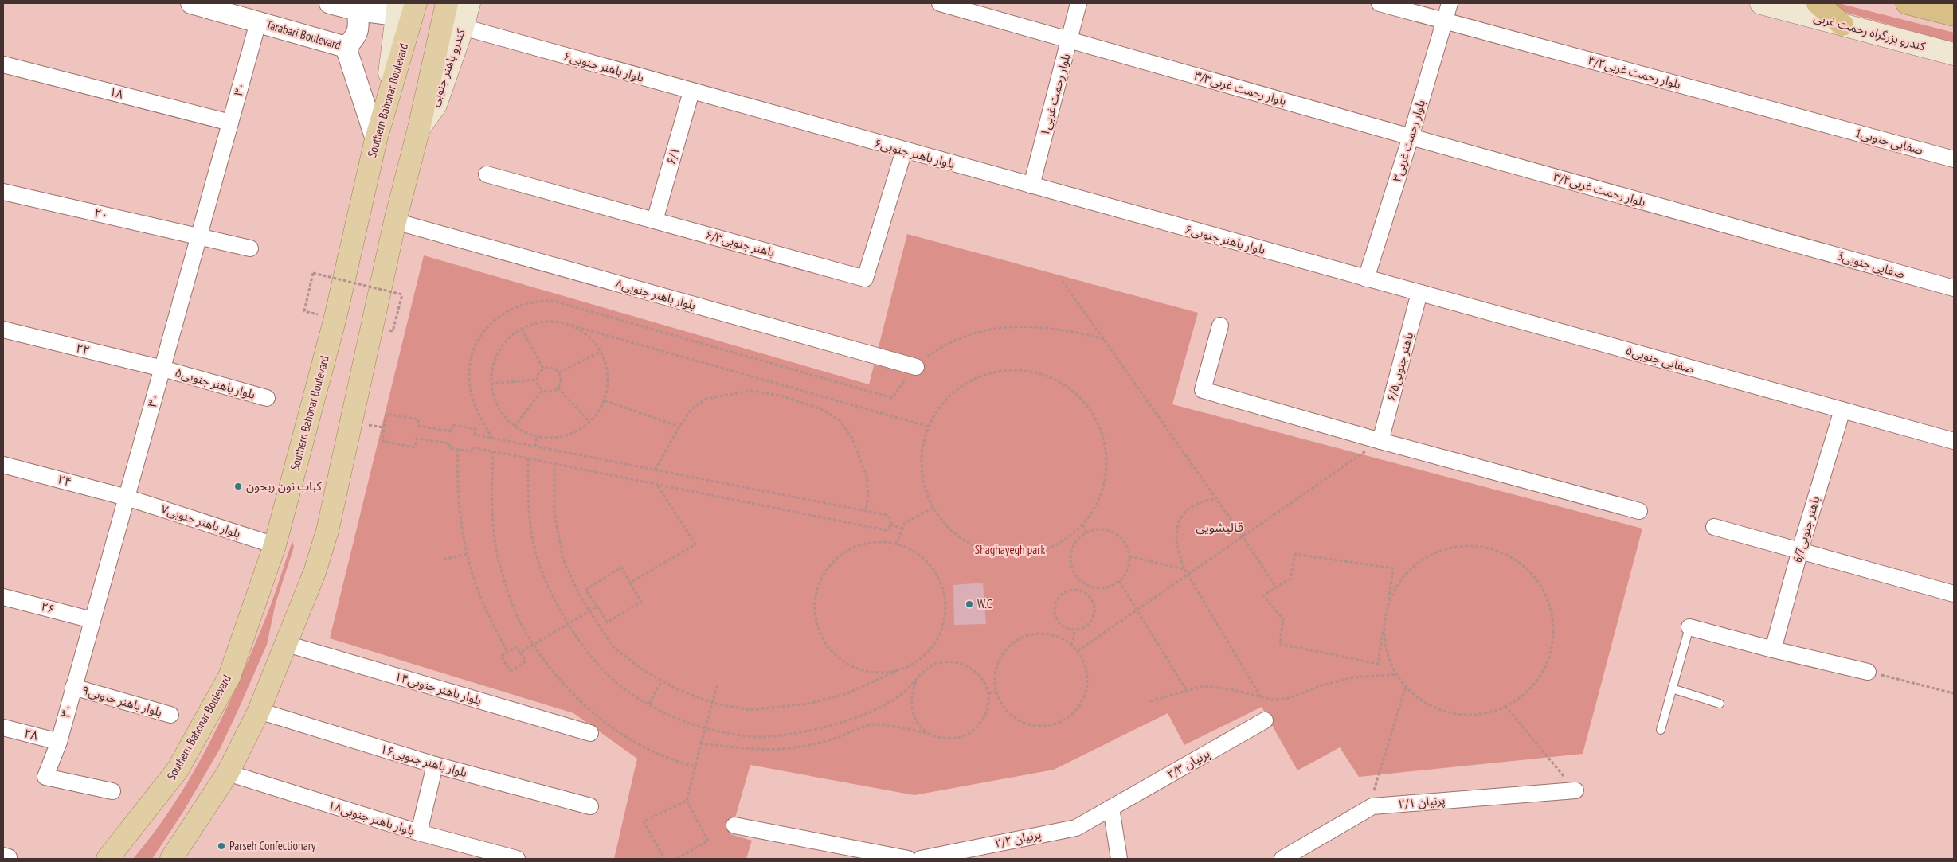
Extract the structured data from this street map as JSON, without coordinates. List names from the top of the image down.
{
  "streets": {
    "main road": ["کندرو بزرگراه رحمت غربی", "کندرو باهنر جنوبی", "Southern Bahonar Boulevard"],
    "street": [
      "Tarabari Boulevard",
      "بلوار باهنر جنوبی۶",
      "بلوار رحمت غربی۳/۲",
      "بلوار رحمت غربی۳/۳",
      "۳۰",
      "۱۸",
      "بلوار رحمت غربی۱",
      "بلوار رحمت غربی۳",
      "1صفایی جنوبی",
      "۶/۱",
      "بلوار رحمت غربی۳/۴",
      "۲۰",
      "۶/۳باهنر جنوبی",
      "3صفایی جنوبی",
      "۸بلوار باهنر جنوبی",
      "۲۲",
      "صفایی جنوبی۵",
      "باهنر جنوبی۶/۵",
      "۵بلوار باهنر جنوبی",
      "۲۴",
      "بلوار باهنر جنوبی۷",
      "6/7باهنر جنوبی",
      "۲۶",
      "بلوار باهنر جنوبی۱۴",
      "بلوار باهنر جنوبی۹",
      "۲۸",
      "بلوار باهنر جنوبی۱۶",
      "پرنیان ۲/۳",
      "پرنیان ۲/۱",
      "۱۸بلوار باهنر جنوبی",
      "پرنیان ۲/۲"
    ]
  },
  "crossings": [
    ["Tarabari Boulevard", "۳۰"],
    ["Tarabari Boulevard", "Southern Bahonar Boulevard"],
    ["بلوار باهنر جنوبی۶", "کندرو باهنر جنوبی"],
    ["بلوار باهنر جنوبی۶", "بلوار رحمت غربی۱"],
    ["بلوار باهنر جنوبی۶", "بلوار رحمت غربی۳"],
    ["بلوار باهنر جنوبی۶", "۶/۱"],
    ["بلوار باهنر جنوبی۶", "۶/۳باهنر جنوبی"],
    ["بلوار باهنر جنوبی۶", "صفایی جنوبی۵"],
    ["بلوار رحمت غربی۳/۲", "بلوار رحمت غربی۳"],
    ["بلوار رحمت غربی۳/۲", "1صفایی جنوبی"],
    ["بلوار رحمت غربی۳/۳", "بلوار رحمت غربی۱"],
    ["بلوار رحمت غربی۳/۳", "بلوار رحمت غربی۳"],
    ["بلوار رحمت غربی۳/۳", "بلوار رحمت غربی۳/۴"],
    ["۳۰", "۱۸"],
    ["۳۰", "۲۰"],
    ["۳۰", "۲۲"],
    ["۳۰", "۵بلوار باهنر جنوبی"],
    ["۳۰", "۲۴"],
    ["۳۰", "بلوار باهنر جنوبی۷"],
    ["۳۰", "۲۶"],
    ["۳۰", "بلوار باهنر جنوبی۹"],
    ["۳۰", "۲۸"],
    ["Southern Bahonar Boulevard", "بلوار باهنر جنوبی۷"],
    ["بلوار رحمت غربی۳", "بلوار رحمت غربی۳/۴"],
    ["بلوار رحمت غربی۳", "صفایی جنوبی۵"],
    ["۶/۱", "۶/۳باهنر جنوبی"],
    ["بلوار رحمت غربی۳/۴", "3صفایی جنوبی"],
    ["۲۲", "۵بلوار باهنر جنوبی"],
    ["صفایی جنوبی۵", "باهنر جنوبی۶/۵"],
    ["صفایی جنوبی۵", "6/7باهنر جنوبی"],
    ["۲۴", "بلوار باهنر جنوبی۷"],
    ["پرنیان ۲/۳", "پرنیان ۲/۲"]
  ],
  "districts": ["قالیشویی"],
  "parks": ["Shaghayegh park"],
  "places": ["کباب نون ریحون", "W.C", "Parseh Confectionary"]
}
